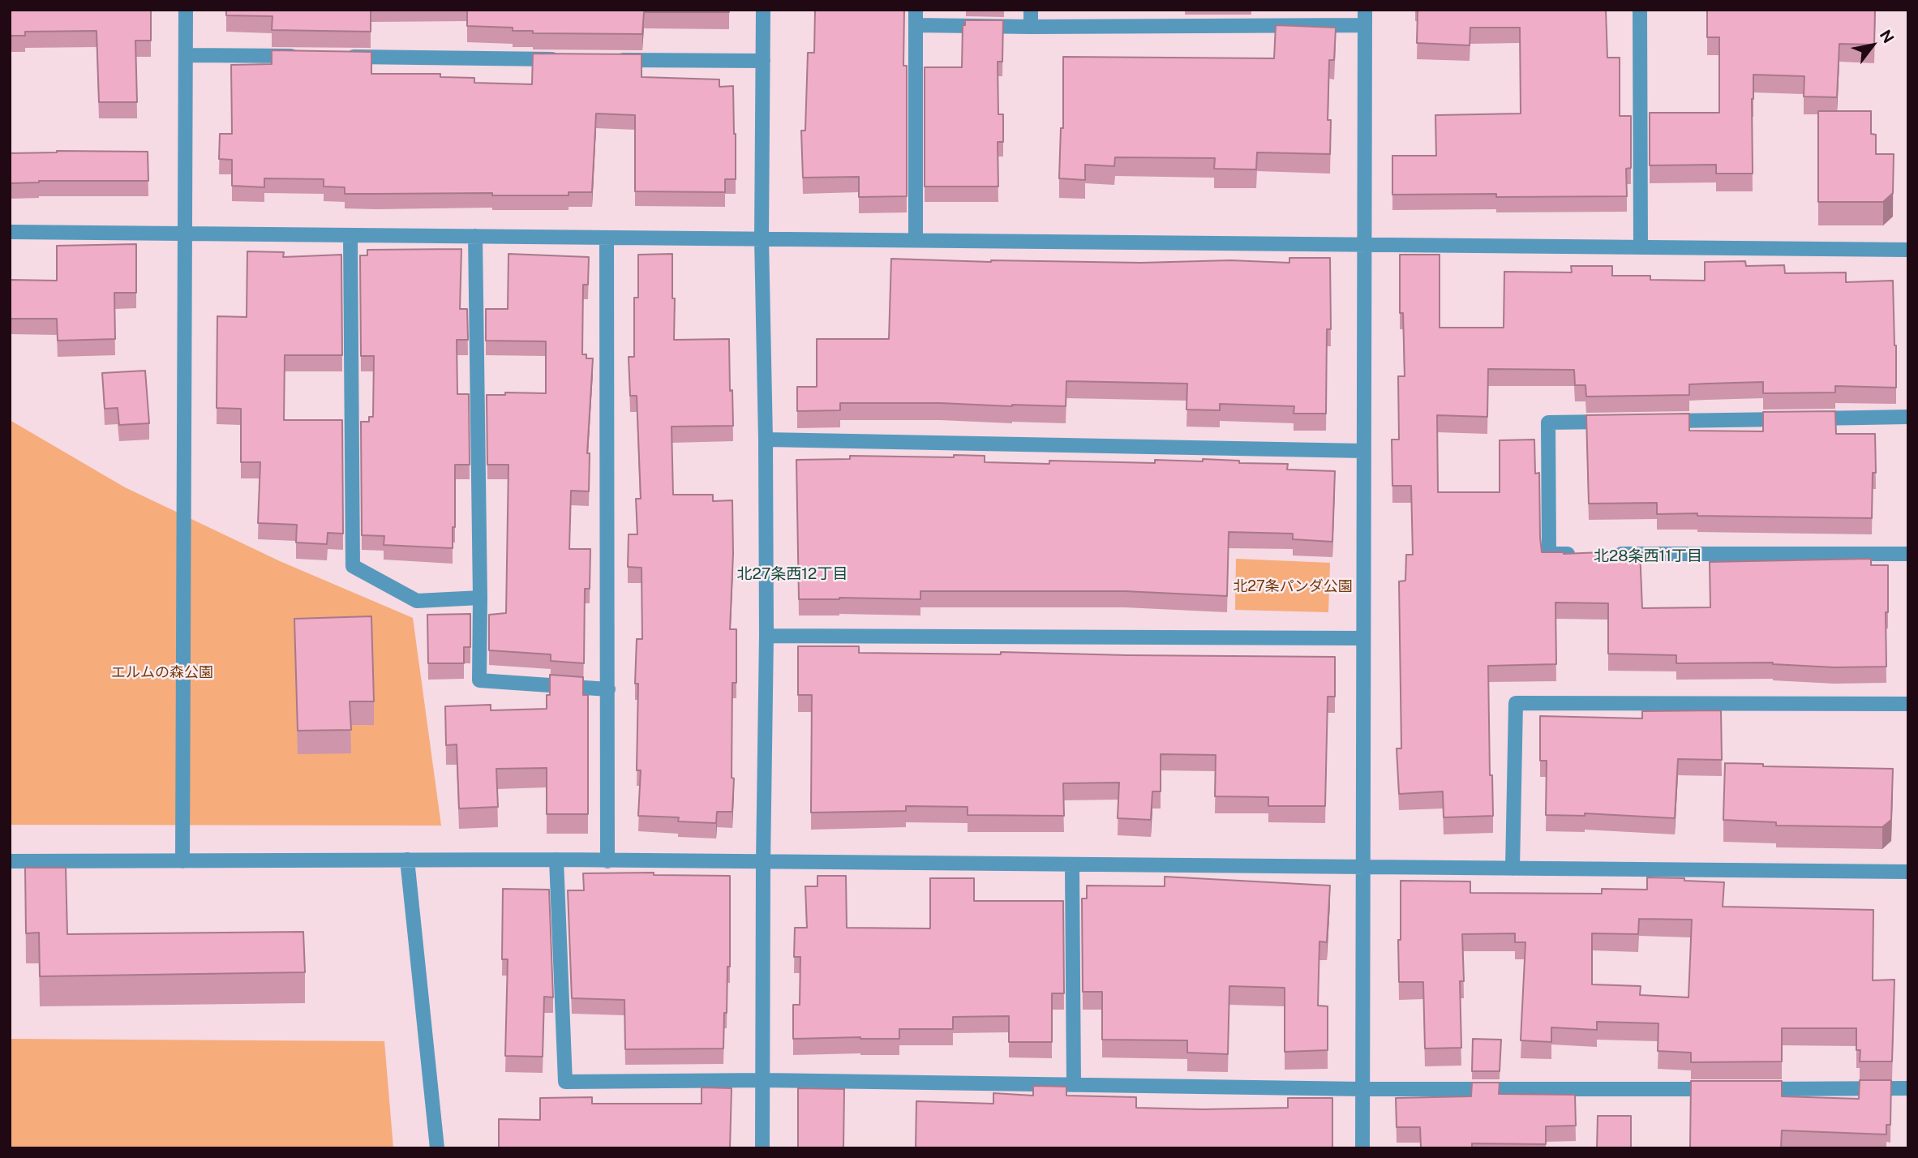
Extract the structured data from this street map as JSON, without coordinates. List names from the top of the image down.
{
  "districts": ["北28条西11丁目", "北27条西12丁目"],
  "parks": ["北27条パンダ公園", "エルムの森公園"],
  "north": "top right"
}
